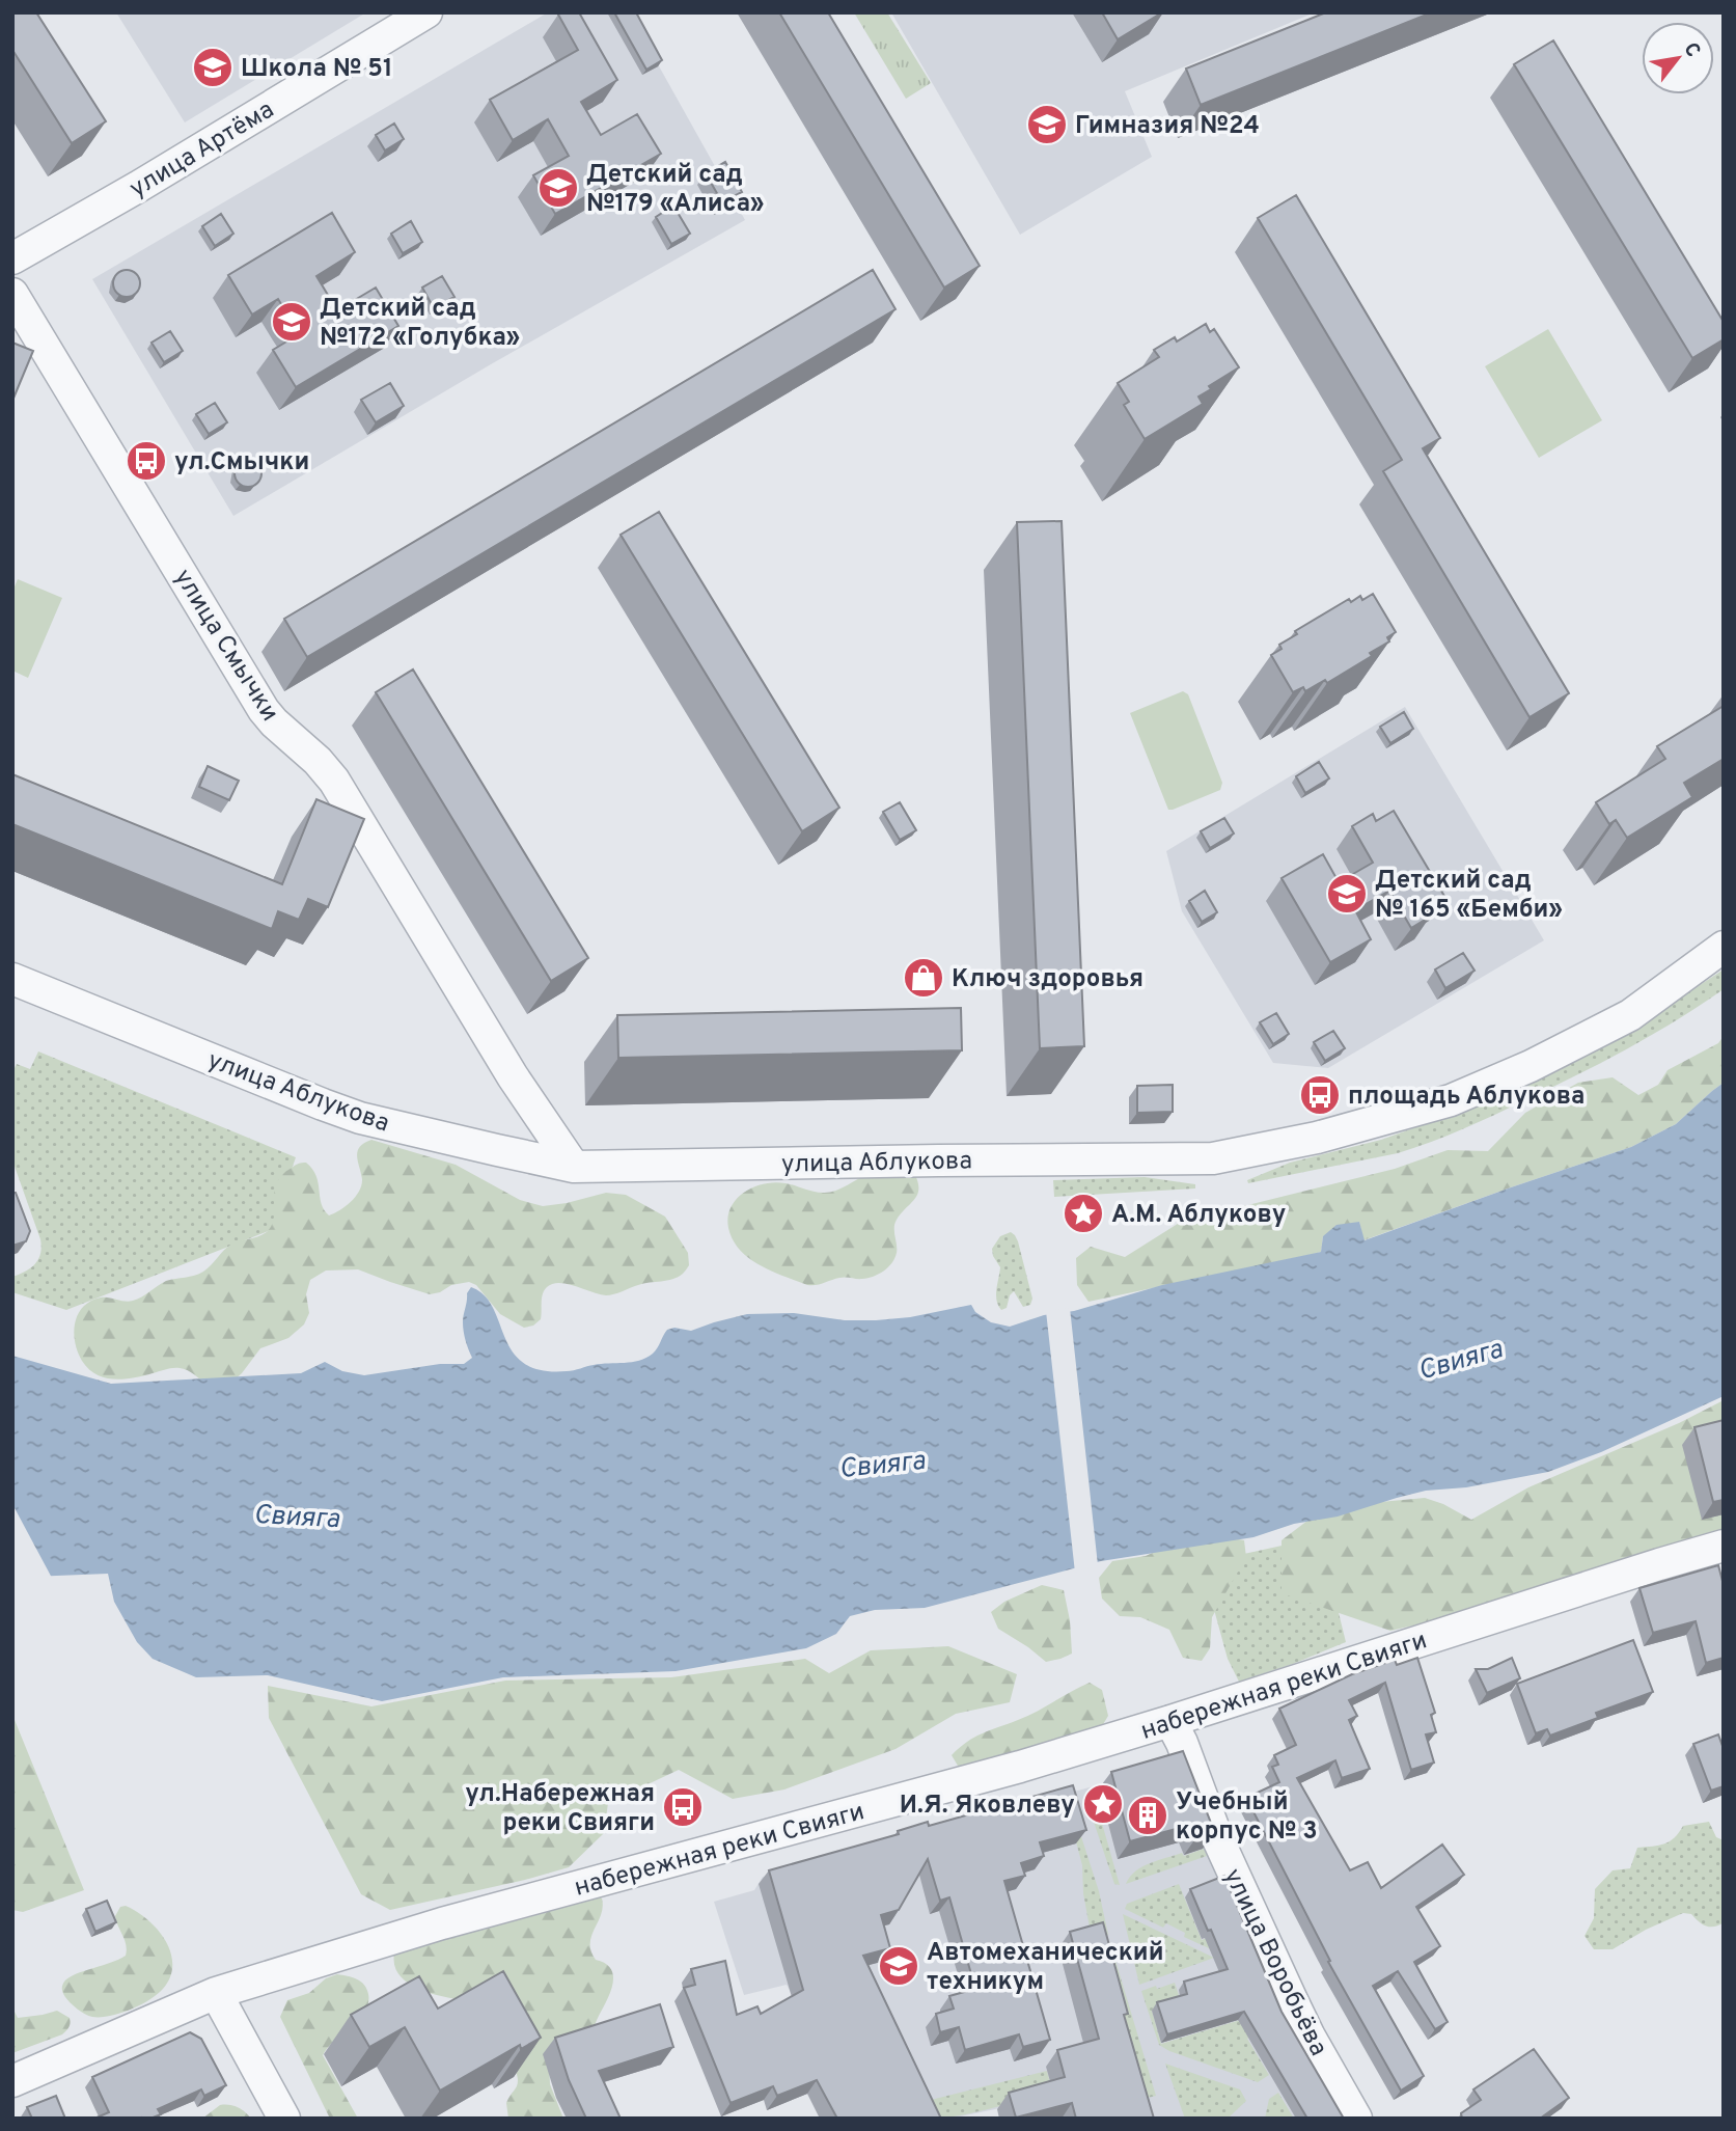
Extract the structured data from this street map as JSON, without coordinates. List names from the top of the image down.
{
  "streets": {
    "street": [
      "улица Артёма",
      "улица Смычки",
      "улица Аблукова",
      "набережная реки Свияги",
      "улица Воробьёва"
    ]
  },
  "crossings": [
    ["улица Смычки", "улица Аблукова"],
    ["набережная реки Свияги", "улица Воробьёва"]
  ],
  "water": ["Свияга"],
  "places": {
    "school or university": [
      "Школа № 51",
      "Гимназия №24",
      "Детский сад №179 «Алиса»",
      "Детский сад №172 «Голубка»",
      "Детский сад № 165 «Бемби»",
      "Автомеханический техникум"
    ],
    "bus stop": ["ул.Смычки", "площадь Аблукова", "ул.Набережная реки Свияги"],
    "shop": ["Ключ здоровья"],
    "place": ["А.М. Аблукову", "И.Я. Яковлеву"],
    "building": ["Учебный корпус № 3"]
  },
  "north": "top right"
}
